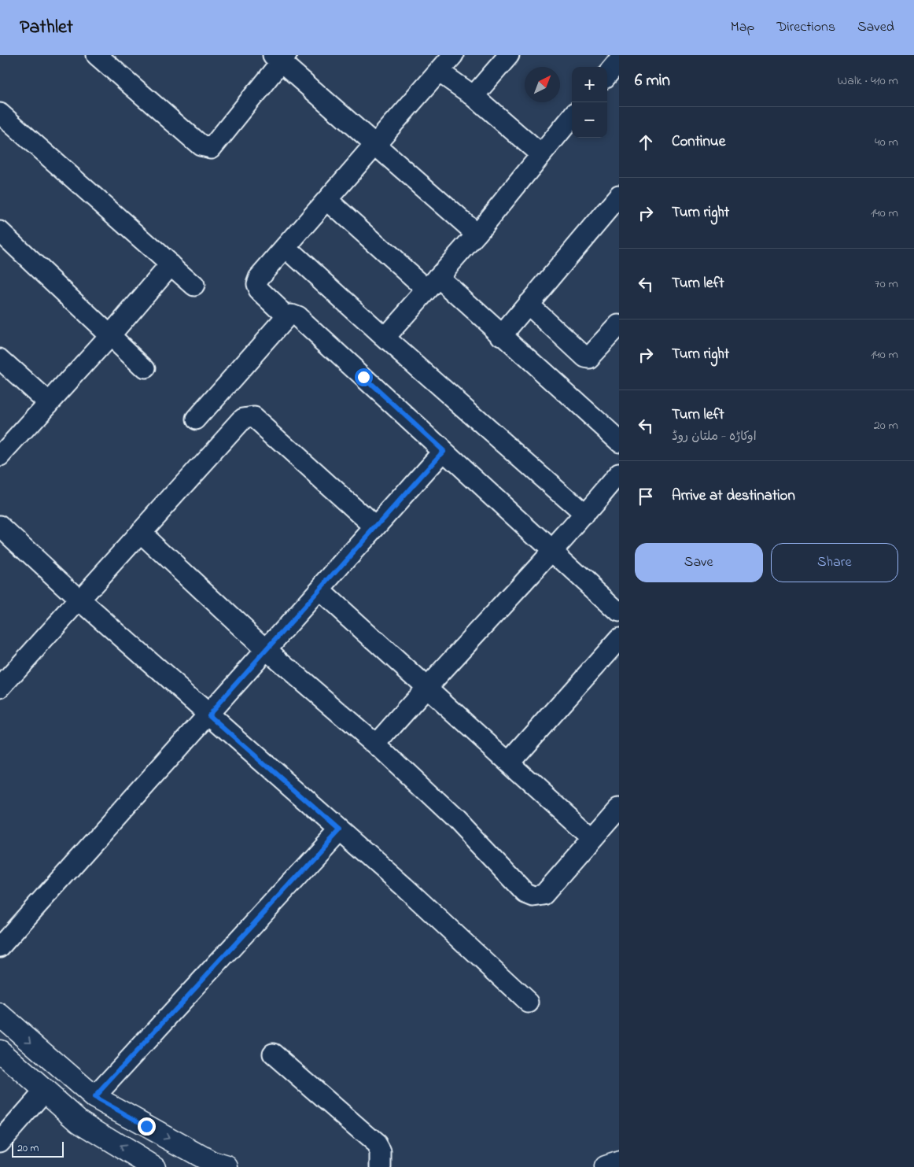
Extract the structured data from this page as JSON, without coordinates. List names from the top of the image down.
{
  "scale_bar": "20 m",
  "north": "top right",
  "page": {
    "header": "Pathlet",
    "nav": ["Map", "Directions", "Saved"],
    "heading": ["6 min", "Walk · 410 m"],
    "map_buttons": ["+", "−"],
    "list": [
      ["Continue", "40 m"],
      ["Turn right", "140 m"],
      ["Turn left", "70 m"],
      ["Turn right", "140 m"],
      ["Turn left", "اوکاڑہ - ملتان روڈ", "20 m"],
      "Arrive at destination"
    ],
    "buttons": ["Save", "Share"],
    "scale": "20 m"
  }
}
